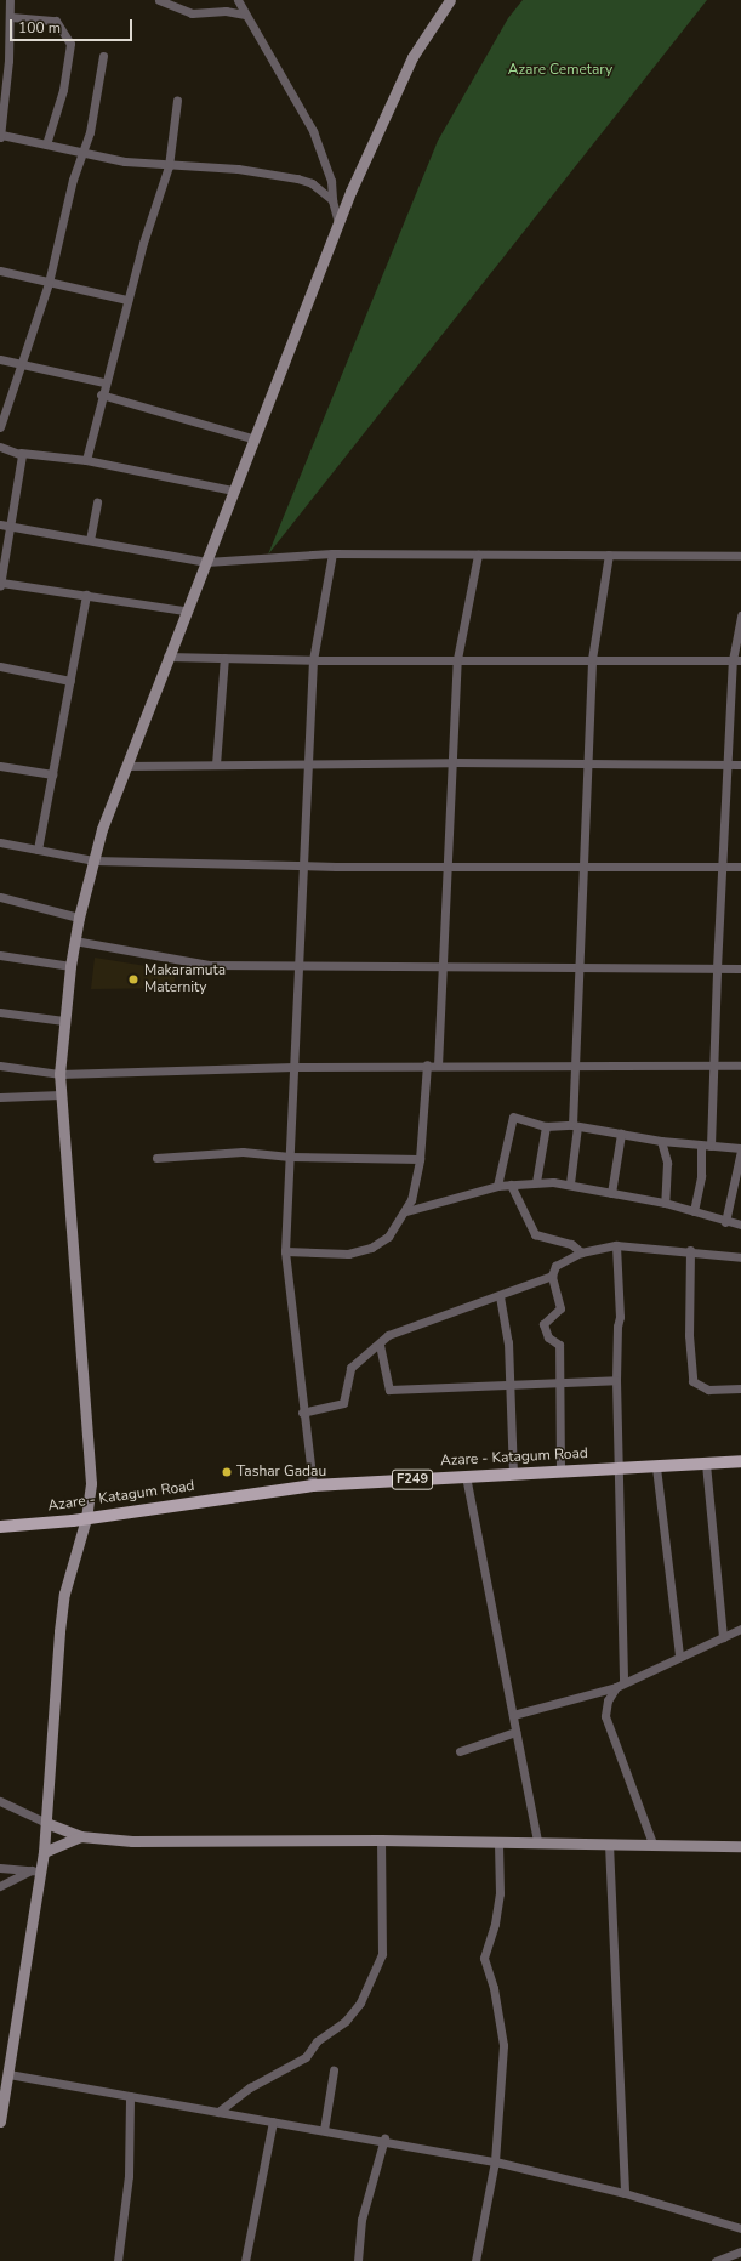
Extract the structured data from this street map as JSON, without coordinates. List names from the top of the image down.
{
  "streets": {
    "main road": ["Azare - Katagum Road", "F249"]
  },
  "parks": ["Azare Cemetary"],
  "places": ["Makaramuta Maternity", "Tashar Gadau"],
  "scale_bar": "100 m"
}
